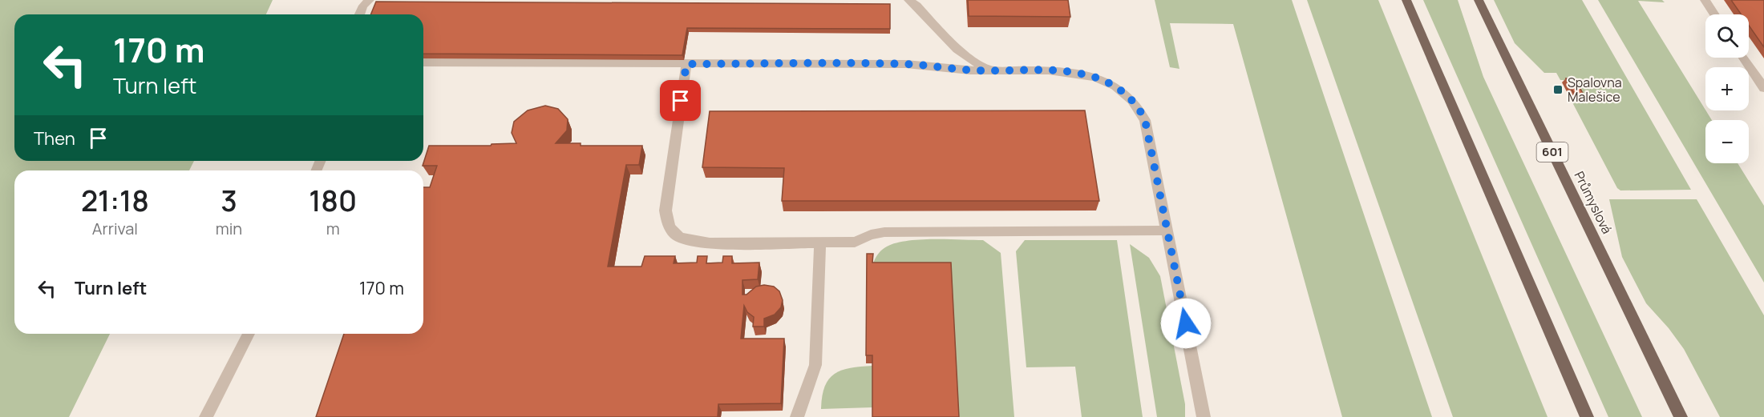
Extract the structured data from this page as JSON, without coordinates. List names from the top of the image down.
{
  "streets": {
    "main road": ["601", "Průmyslová"]
  },
  "places": {
    "transit": ["Spalovna Malešice"]
  },
  "page": {
    "map_buttons": ["+", "−"],
    "turn": ["170 m", "Turn left"],
    "then": "Then",
    "eta": [
      "21:18",
      "Arrival",
      "3",
      "min",
      "180",
      "m"
    ],
    "list": [
      {
        "name": "Turn left",
        "value": "170 m"
      }
    ]
  }
}
